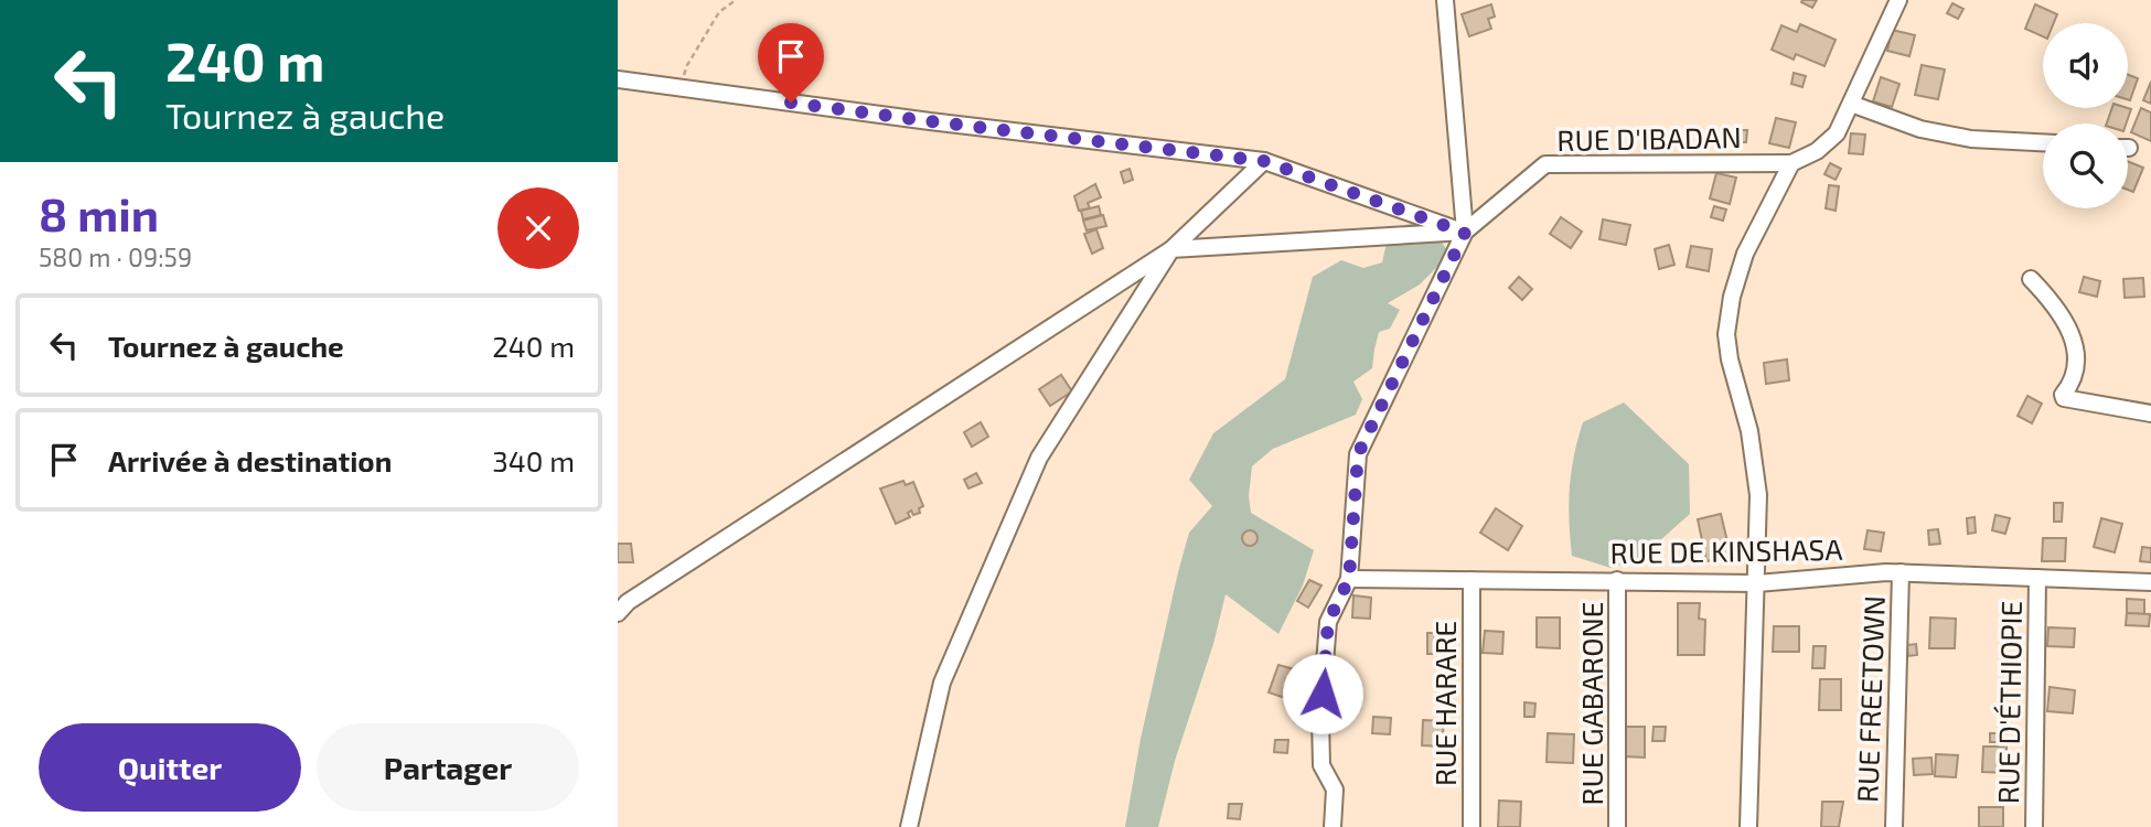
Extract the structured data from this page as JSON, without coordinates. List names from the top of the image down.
{
  "streets": {
    "street": [
      "RUE D'IBADAN",
      "RUE DE KINSHASA",
      "RUE FREETOWN",
      "RUE D'ÉTHIOPIE",
      "RUE HARARE",
      "RUE GABARONE"
    ]
  },
  "crossings": [
    ["RUE D'IBADAN", "RUE DE KINSHASA"],
    ["RUE DE KINSHASA", "RUE FREETOWN"],
    ["RUE DE KINSHASA", "RUE D'ÉTHIOPIE"],
    ["RUE DE KINSHASA", "RUE HARARE"],
    ["RUE DE KINSHASA", "RUE GABARONE"]
  ],
  "page": {
    "turn": ["240 m", "Tournez à gauche"],
    "heading": ["8 min", "580 m · 09:59"],
    "list": [
      {
        "name": "Tournez à gauche",
        "value": "240 m"
      },
      {
        "name": "Arrivée à destination",
        "value": "340 m"
      }
    ],
    "buttons": ["Quitter", "Partager"]
  }
}
